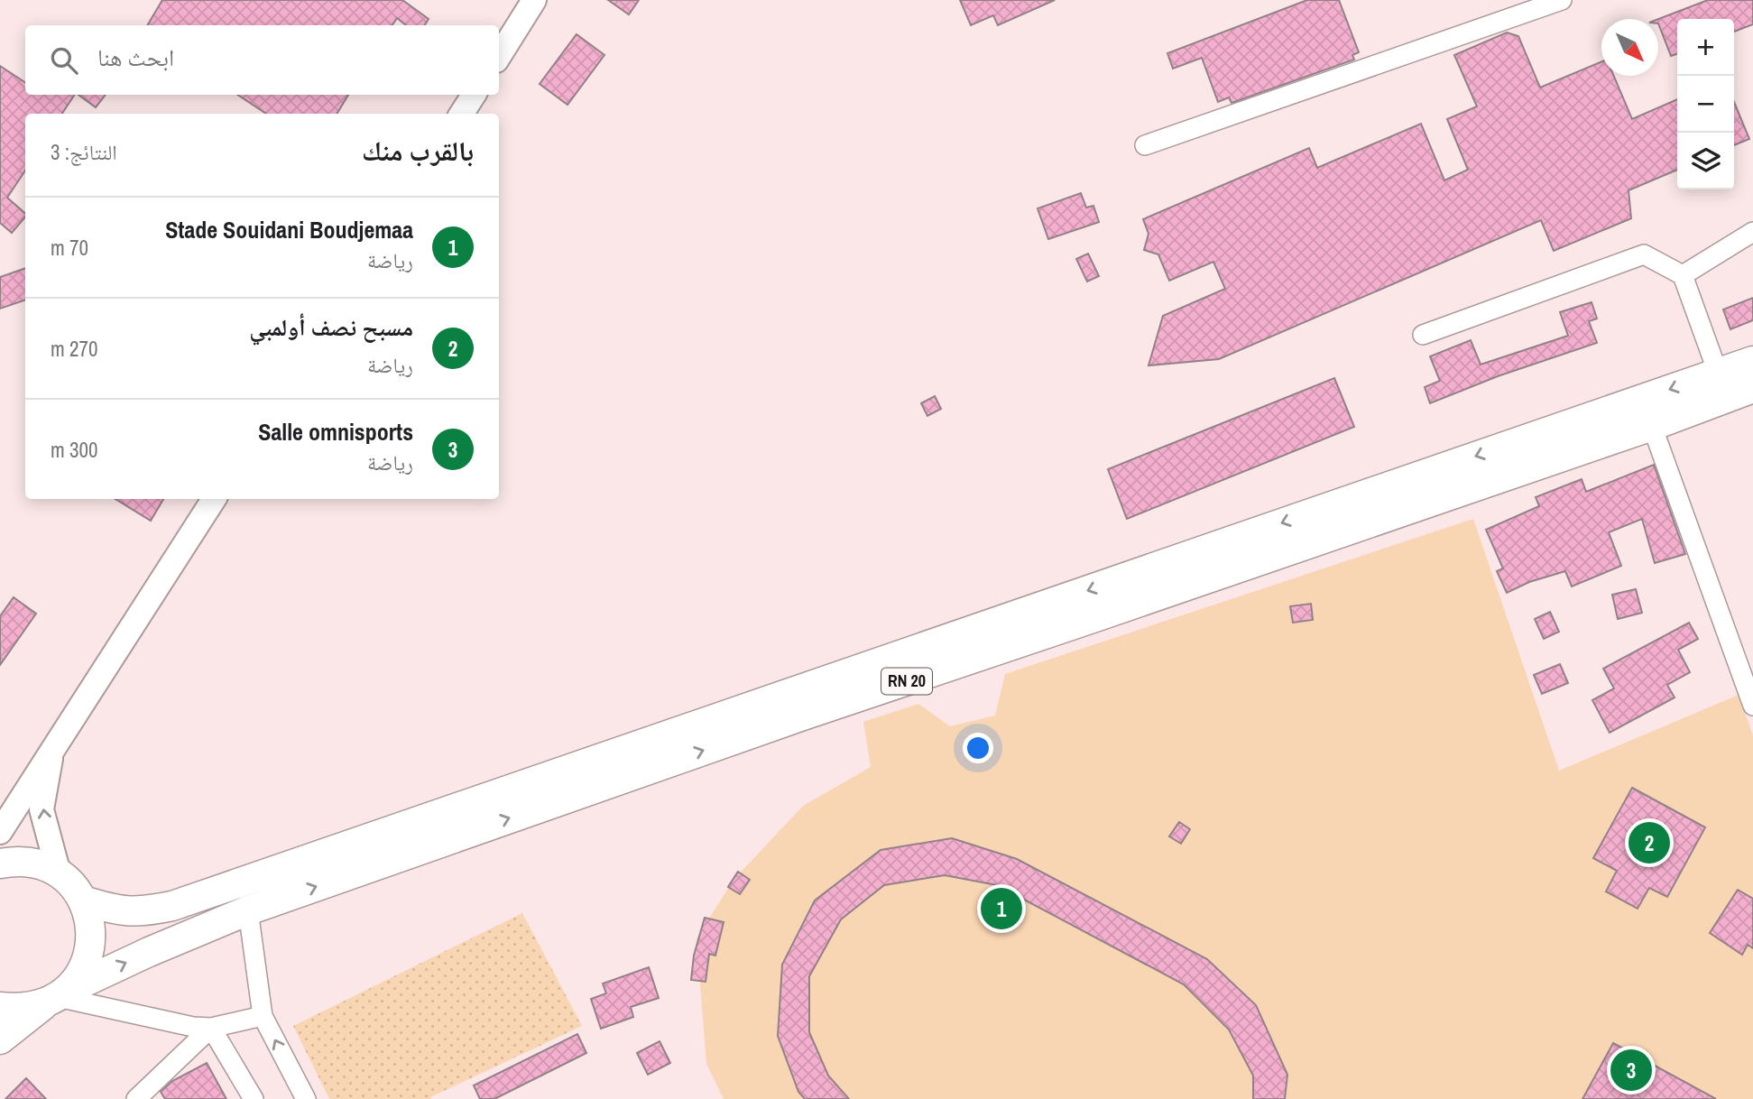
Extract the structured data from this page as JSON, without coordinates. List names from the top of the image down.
{
  "streets": {
    "highway": ["RN 20"]
  },
  "north": "bottom right",
  "page": {
    "map_buttons": ["+", "−"],
    "search": "ابحث هنا",
    "heading": ["بالقرب منك", "النتائج: 3"],
    "list": [
      {
        "mark": "1",
        "name": "Stade Souidani Boudjemaa",
        "note": "رياضة",
        "value": "70 m"
      },
      {
        "mark": "2",
        "name": "مسبح نصف أولمبي",
        "note": "رياضة",
        "value": "270 m"
      },
      {
        "mark": "3",
        "name": "Salle omnisports",
        "note": "رياضة",
        "value": "300 m"
      }
    ],
    "pins": ["2", "1", "3"]
  }
}
